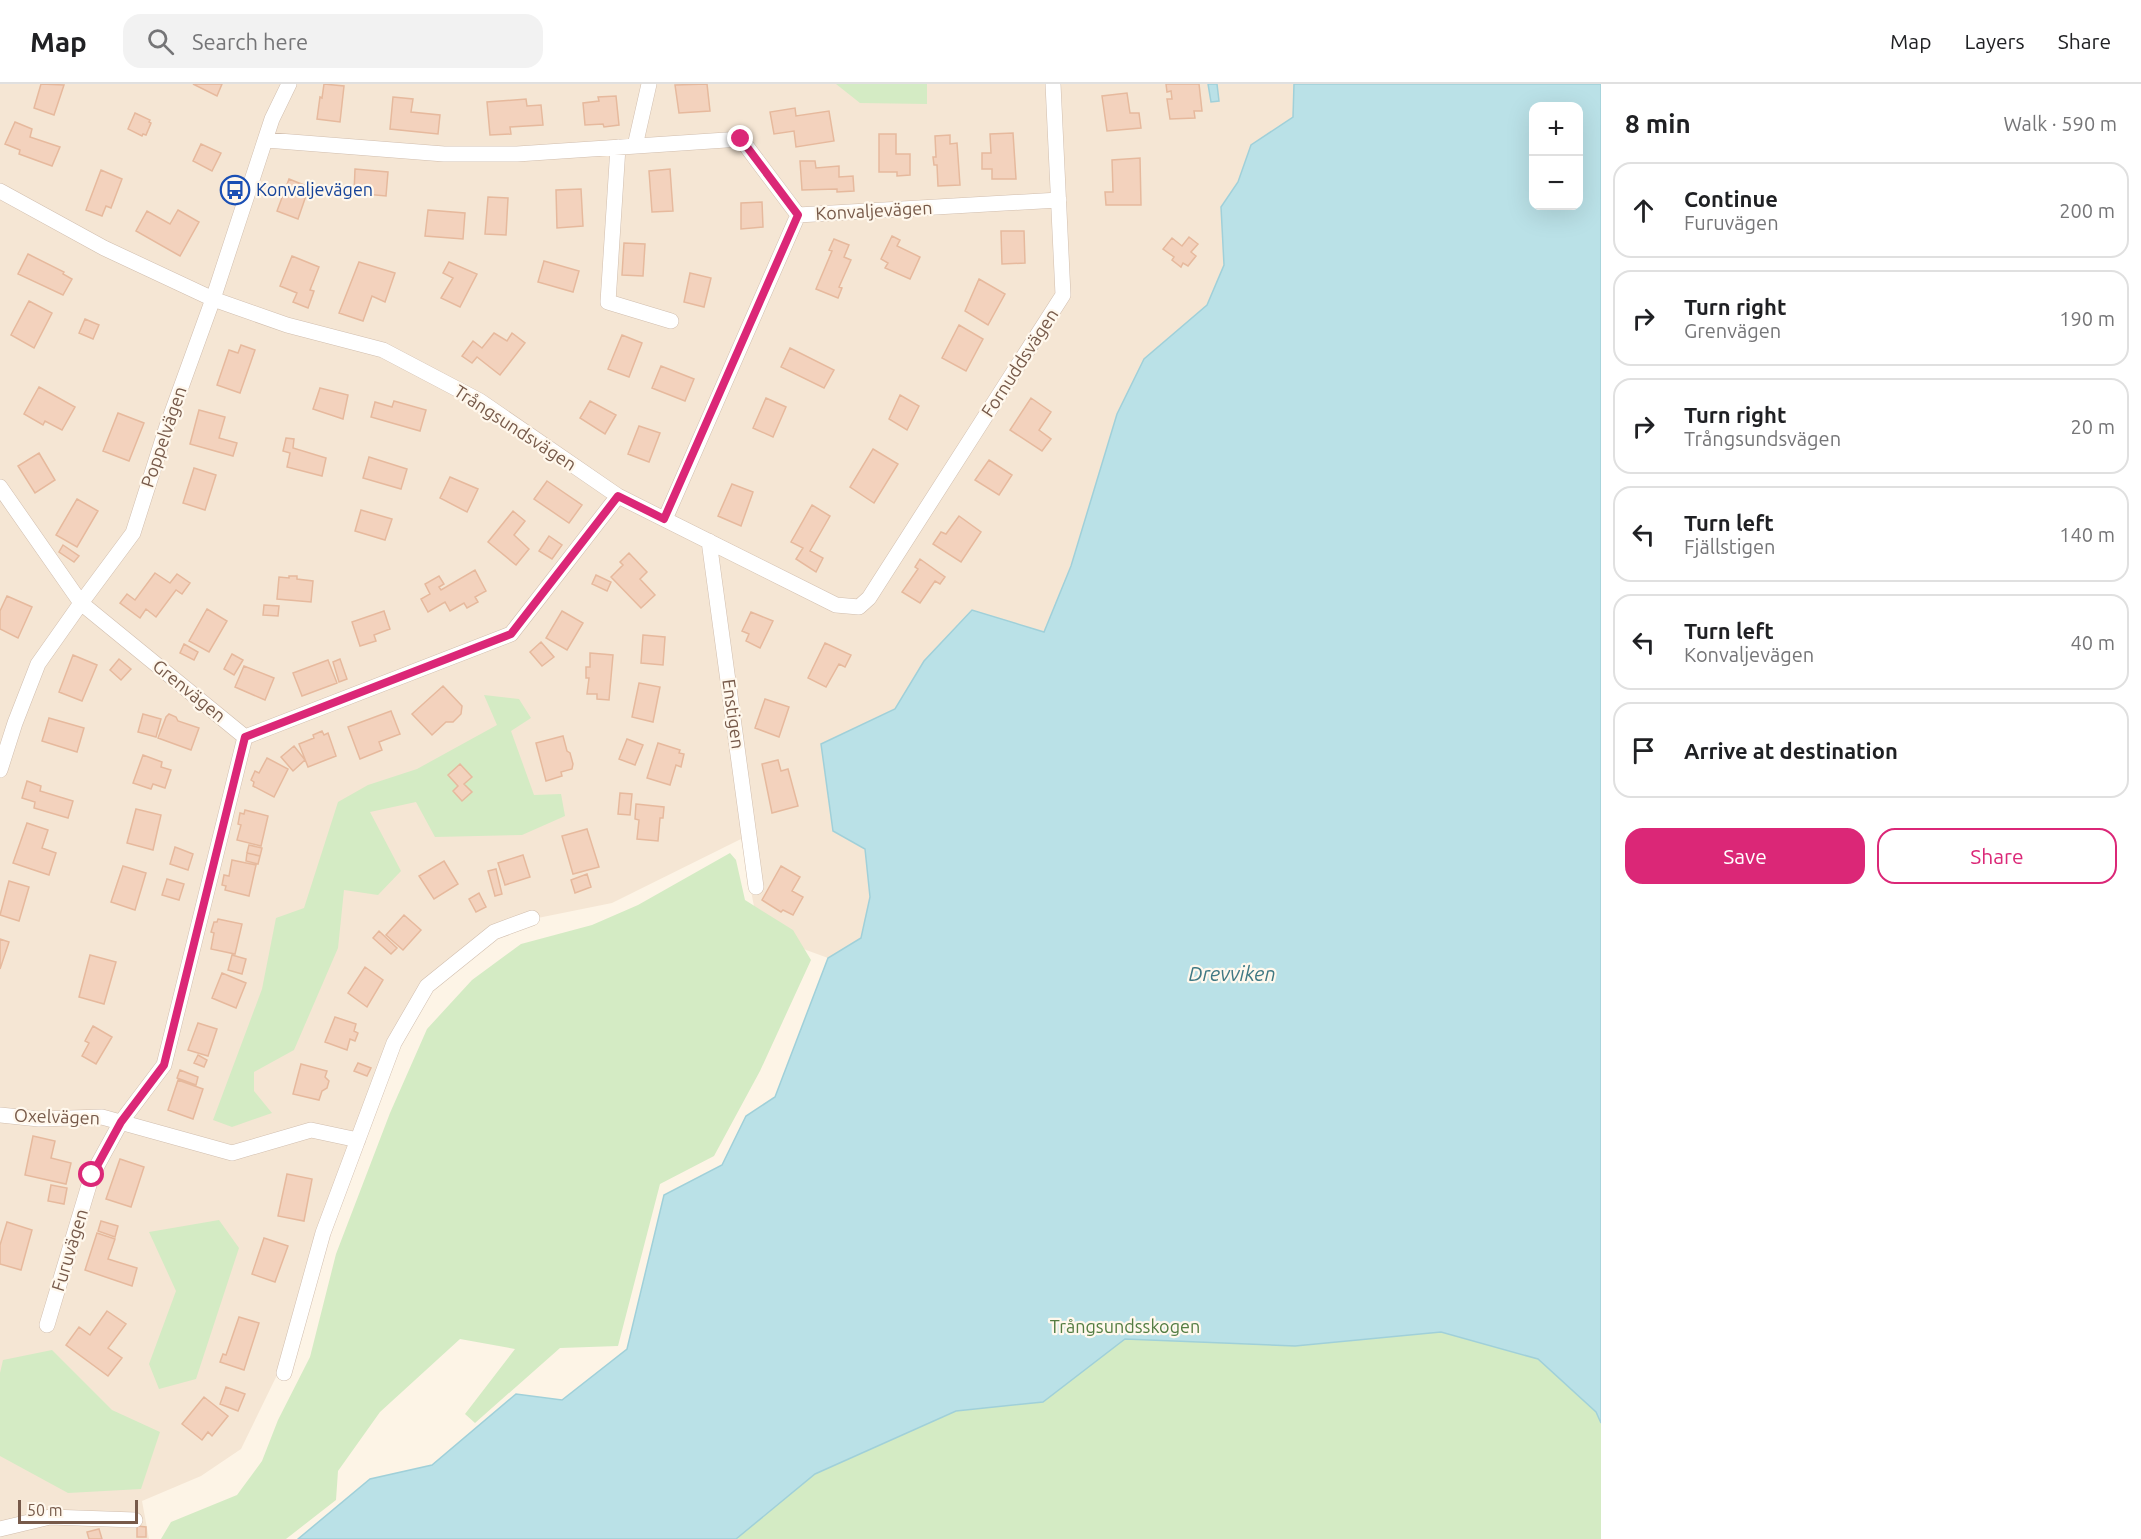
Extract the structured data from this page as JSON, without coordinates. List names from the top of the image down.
{
  "streets": {
    "street": [
      "Konvaljevägen",
      "Fornuddsvägen",
      "Trångsundsvägen",
      "Poppelvägen",
      "Grenvägen",
      "Enstigen",
      "Oxelvägen",
      "Furuvägen"
    ]
  },
  "crossings": [
    ["Konvaljevägen", "Fornuddsvägen"],
    ["Konvaljevägen", "Poppelvägen"],
    ["Fornuddsvägen", "Trångsundsvägen"],
    ["Trångsundsvägen", "Poppelvägen"],
    ["Trångsundsvägen", "Enstigen"],
    ["Poppelvägen", "Grenvägen"],
    ["Grenvägen", "Furuvägen"],
    ["Oxelvägen", "Furuvägen"]
  ],
  "water": ["Drevviken"],
  "parks": ["Trångsundsskogen"],
  "places": {
    "bus stop": ["Konvaljevägen"]
  },
  "scale_bar": "50 m",
  "page": {
    "header": "Map",
    "search": "Search here",
    "nav": ["Map", "Layers", "Share"],
    "heading": ["8 min", "Walk · 590 m"],
    "map_buttons": ["+", "−"],
    "list": [
      ["Continue", "Furuvägen", "200 m"],
      ["Turn right", "Grenvägen", "190 m"],
      ["Turn right", "Trångsundsvägen", "20 m"],
      ["Turn left", "Fjällstigen", "140 m"],
      ["Turn left", "Konvaljevägen", "40 m"],
      "Arrive at destination"
    ],
    "buttons": ["Save", "Share"],
    "scale": "50 m"
  }
}
